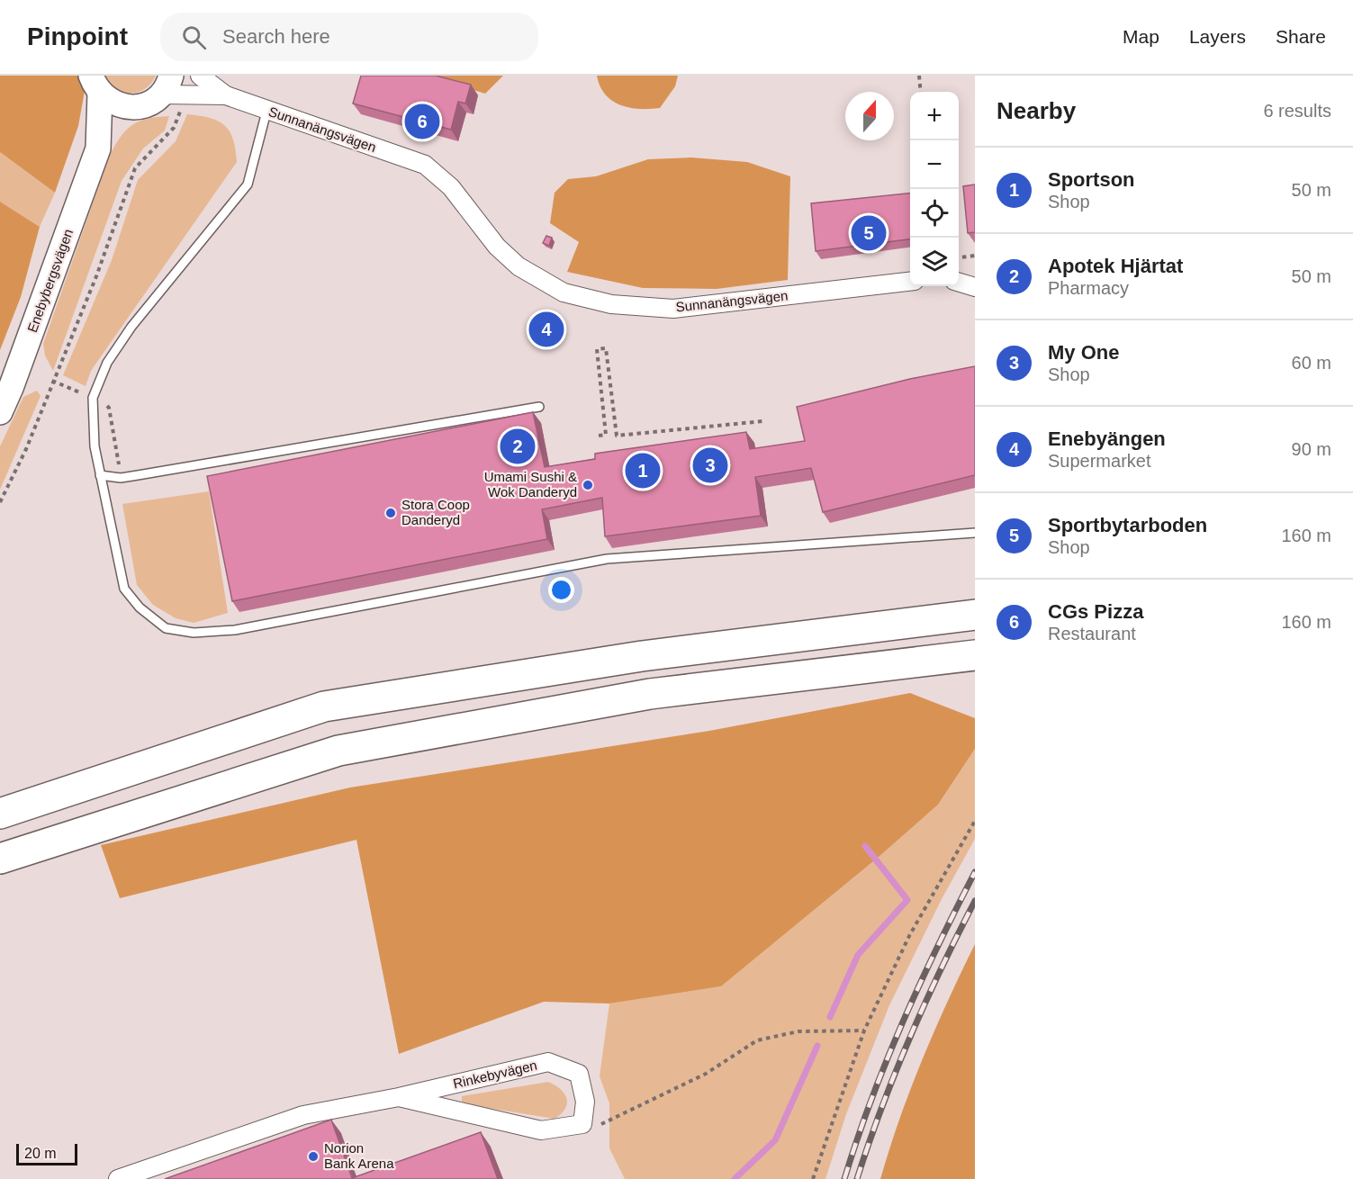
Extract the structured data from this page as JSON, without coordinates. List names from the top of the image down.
{
  "streets": {
    "main road": ["Enebybergsvägen"],
    "street": ["Sunnanängsvägen", "Rinkebyvägen"]
  },
  "crossings": [
    ["Sunnanängsvägen", "Enebybergsvägen"]
  ],
  "places": ["Umami Sushi & Wok Danderyd", "Stora Coop Danderyd", "Norion Bank Arena"],
  "scale_bar": "20 m",
  "north": "top",
  "page": {
    "header": "Pinpoint",
    "search": "Search here",
    "nav": ["Map", "Layers", "Share"],
    "heading": ["Nearby", "6 results"],
    "map_buttons": ["+", "−"],
    "pins": [
      "6",
      "5",
      "4",
      "2",
      "3",
      "1"
    ],
    "list": [
      {
        "mark": "1",
        "name": "Sportson",
        "note": "Shop",
        "value": "50 m"
      },
      {
        "mark": "2",
        "name": "Apotek Hjärtat",
        "note": "Pharmacy",
        "value": "50 m"
      },
      {
        "mark": "3",
        "name": "My One",
        "note": "Shop",
        "value": "60 m"
      },
      {
        "mark": "4",
        "name": "Enebyängen",
        "note": "Supermarket",
        "value": "90 m"
      },
      {
        "mark": "5",
        "name": "Sportbytarboden",
        "note": "Shop",
        "value": "160 m"
      },
      {
        "mark": "6",
        "name": "CGs Pizza",
        "note": "Restaurant",
        "value": "160 m"
      }
    ],
    "scale": "20 m"
  }
}
